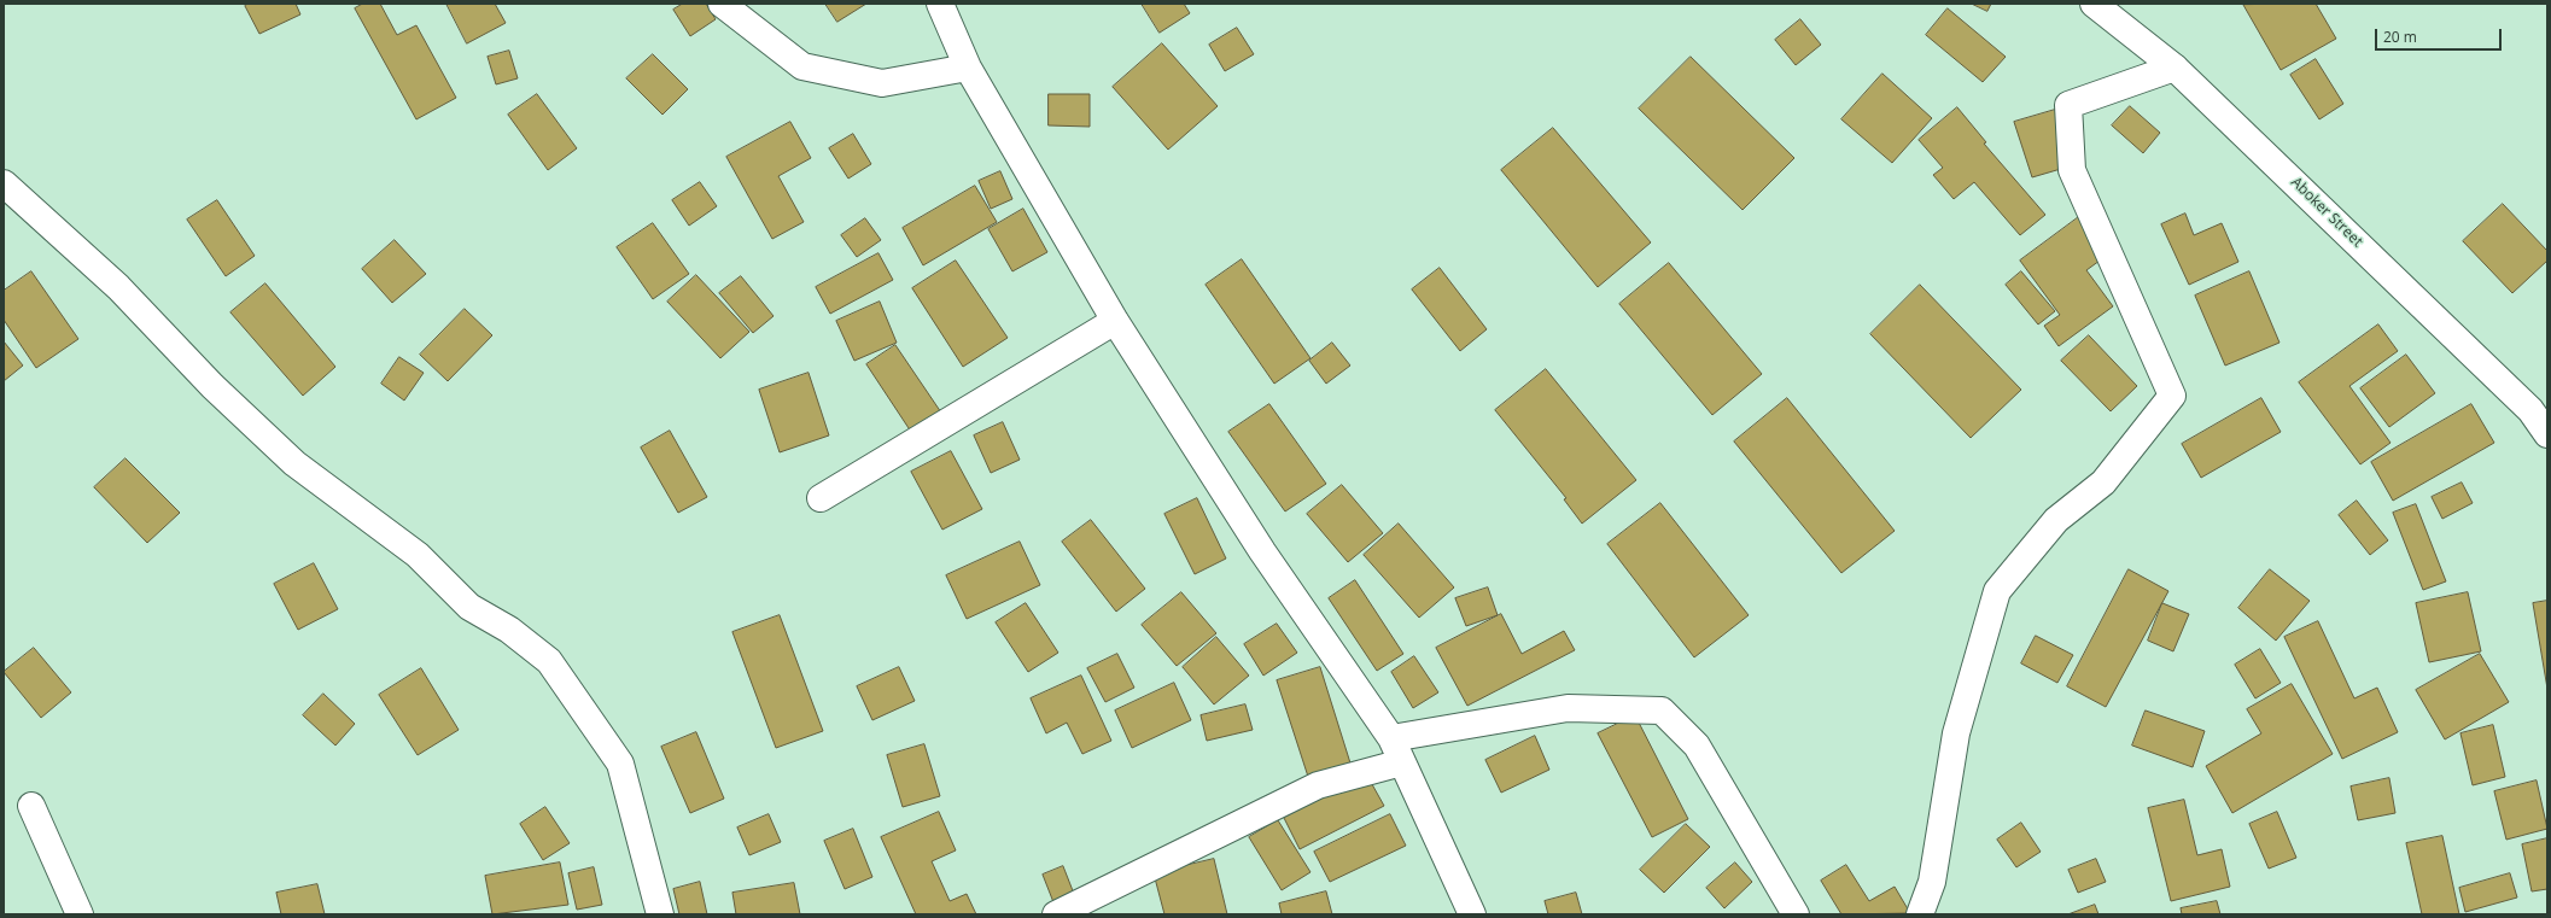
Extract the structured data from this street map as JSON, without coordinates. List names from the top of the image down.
{
  "streets": {
    "street": ["Aboker Street"]
  },
  "scale_bar": "20 m"
}
